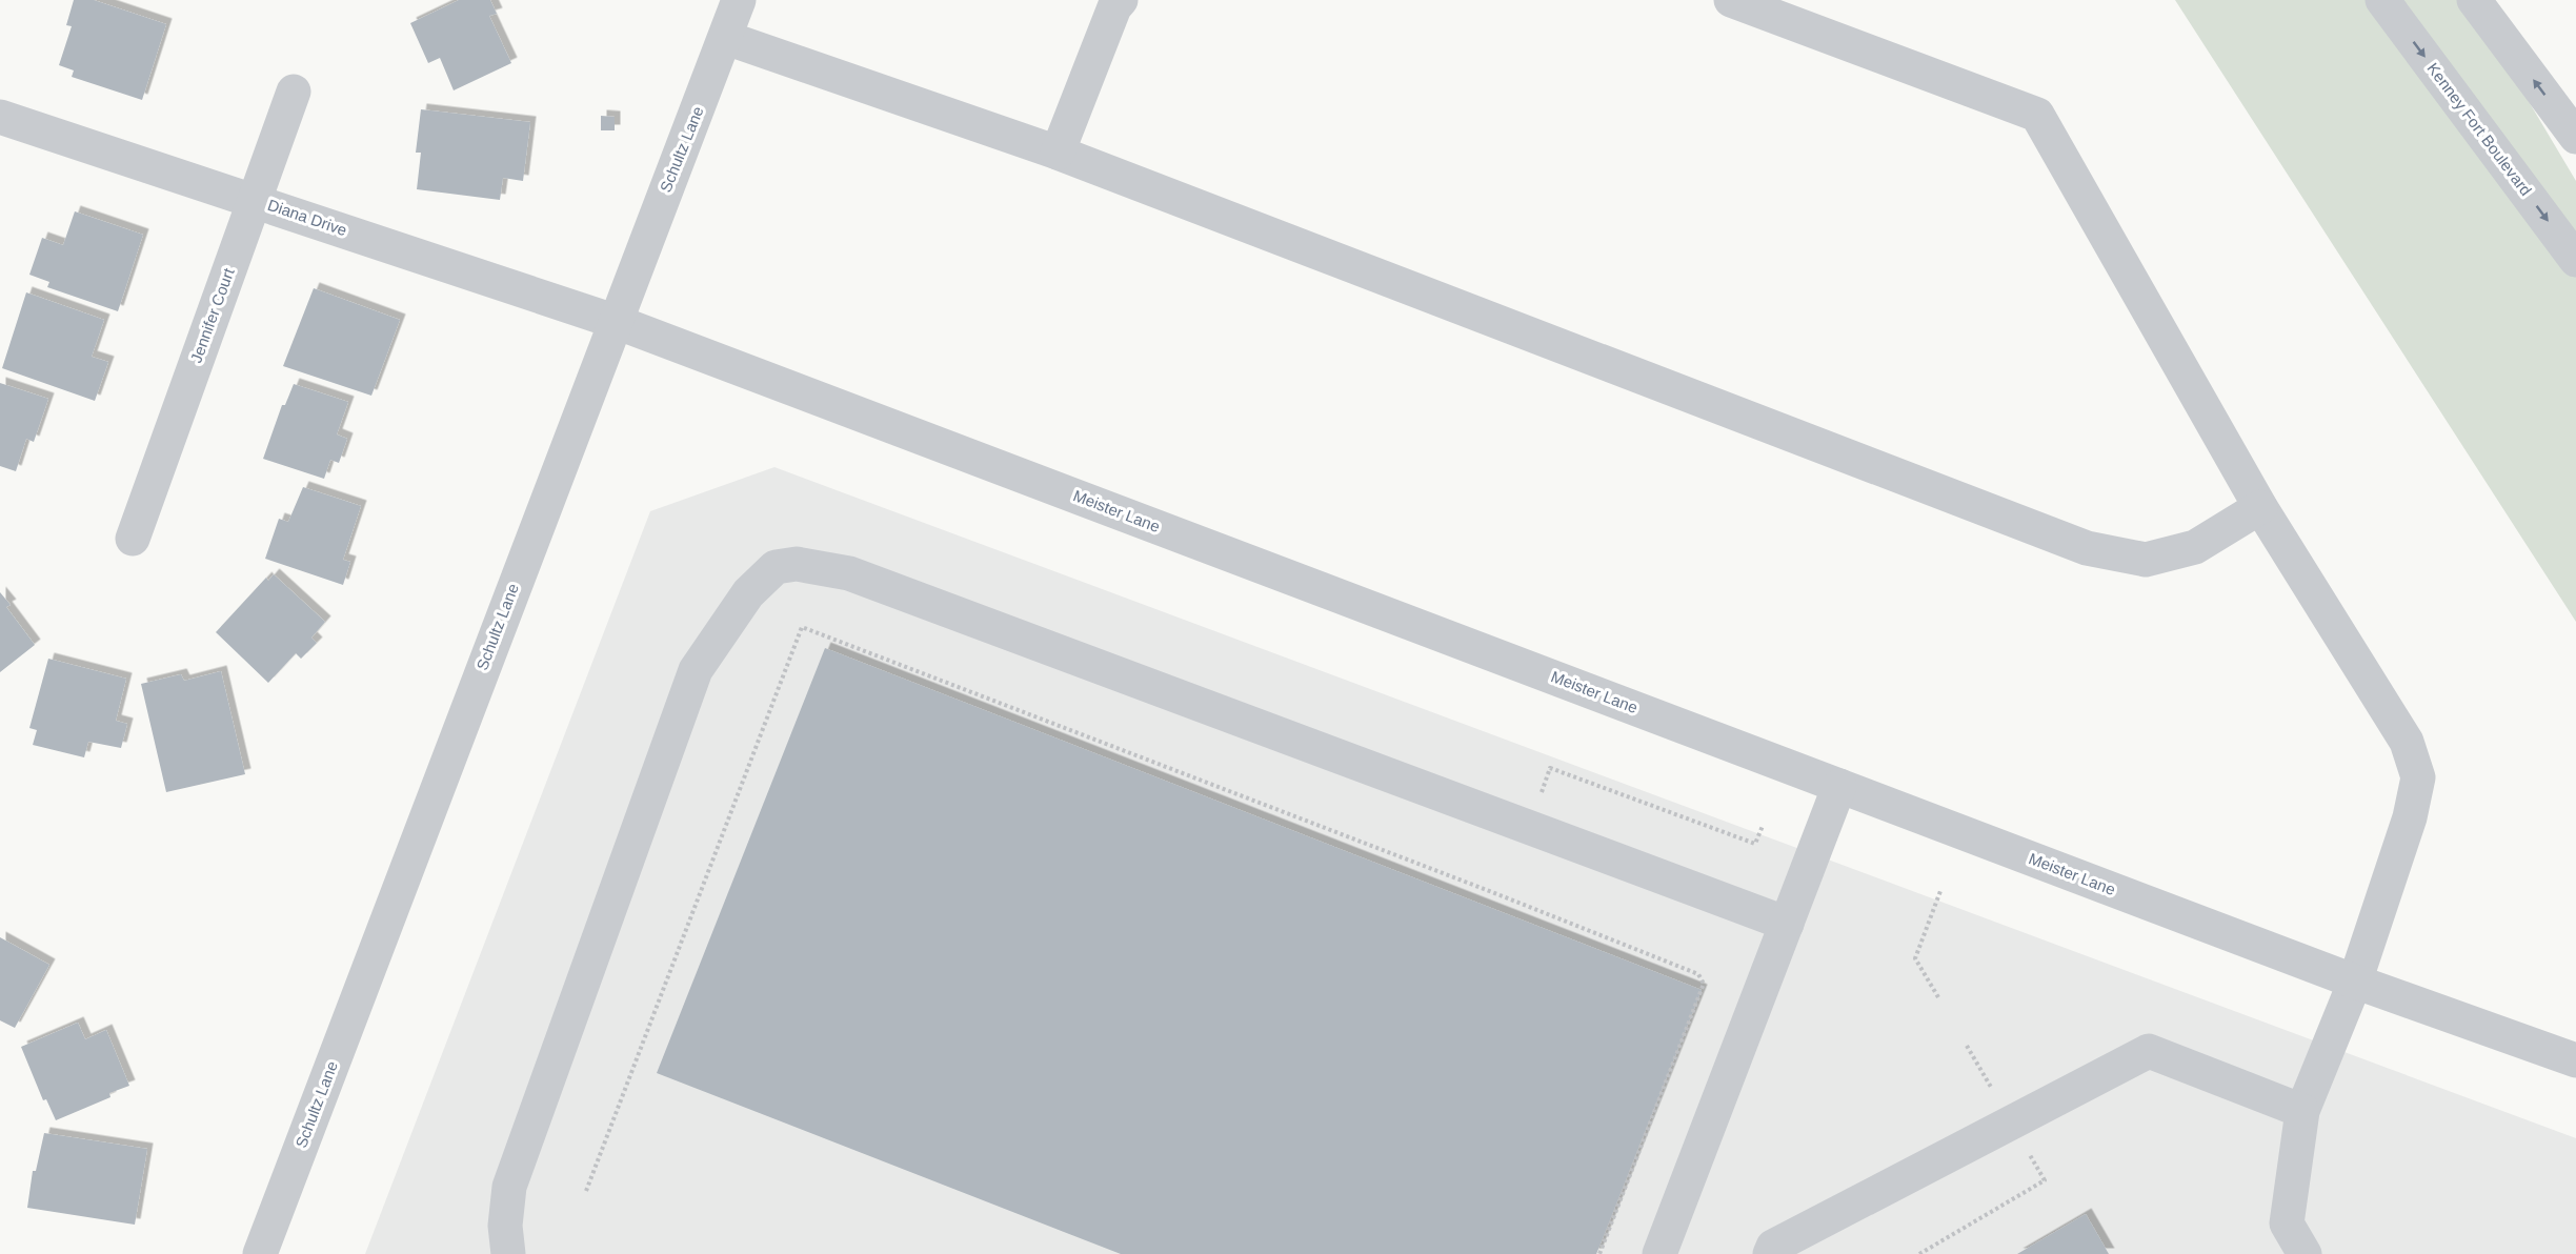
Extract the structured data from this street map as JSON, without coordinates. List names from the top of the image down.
{
  "streets": {
    "street": [
      "Kenney Fort Boulevard",
      "Schultz Lane",
      "Diana Drive",
      "Jennifer Court",
      "Meister Lane"
    ]
  },
  "crossings": [
    ["Schultz Lane", "Diana Drive"],
    ["Schultz Lane", "Meister Lane"],
    ["Diana Drive", "Jennifer Court"],
    ["Diana Drive", "Meister Lane"]
  ]
}
